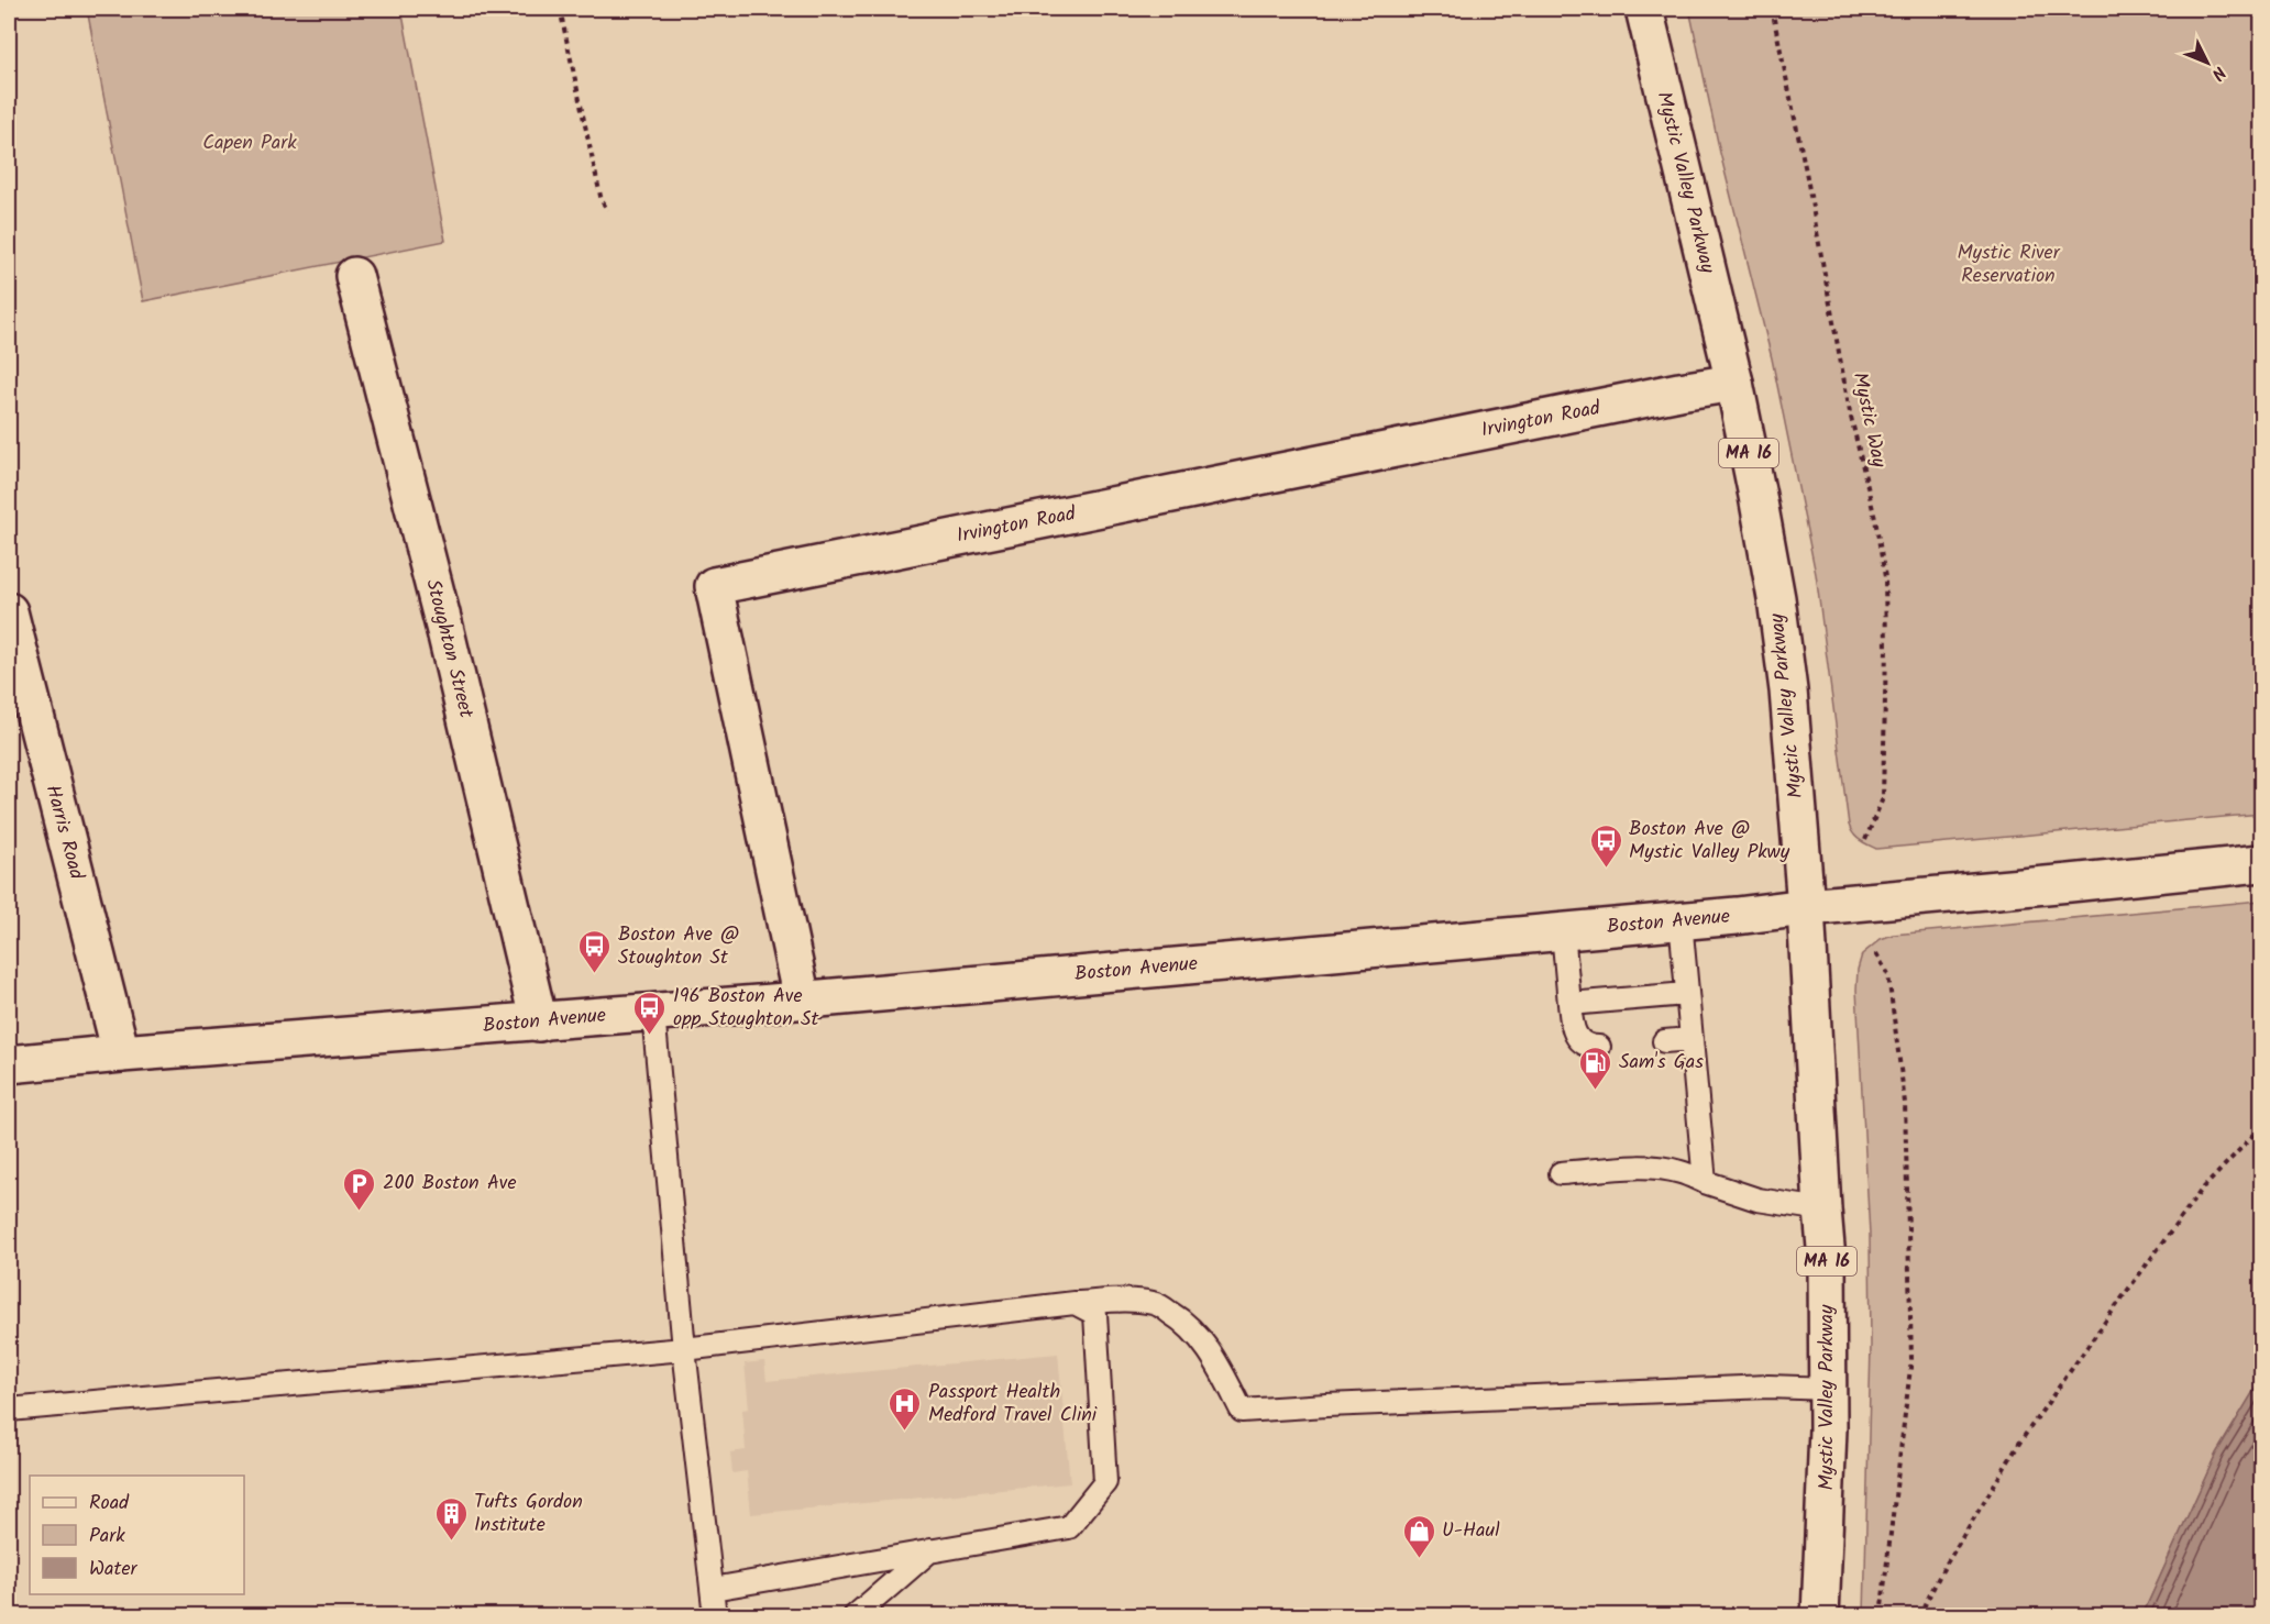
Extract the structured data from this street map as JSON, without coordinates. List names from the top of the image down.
{
  "streets": {
    "main road": [
      "Mystic Valley Parkway",
      "Irvington Road",
      "MA 16",
      "Stoughton Street",
      "Harris Road",
      "Boston Avenue"
    ],
    "path": ["Mystic Way"]
  },
  "crossings": [
    ["Mystic Valley Parkway", "Irvington Road"],
    ["Mystic Valley Parkway", "Boston Avenue"],
    ["Irvington Road", "Boston Avenue"],
    ["Stoughton Street", "Boston Avenue"],
    ["Harris Road", "Boston Avenue"]
  ],
  "parks": ["Capen Park", "Mystic River Reservation"],
  "places": {
    "bus stop": ["Boston Ave @ Mystic Valley Pkwy", "Boston Ave @ Stoughton St", "196 Boston Ave opp Stoughton St"],
    "fuel station": ["Sam's Gas"],
    "parking": ["200 Boston Ave"],
    "hospital": ["Passport Health Medford Travel Clini"],
    "building": ["Tufts Gordon Institute"],
    "shop": ["U-Haul"]
  },
  "legend": ["Road", "Park", "Water"],
  "north": "bottom right"
}
